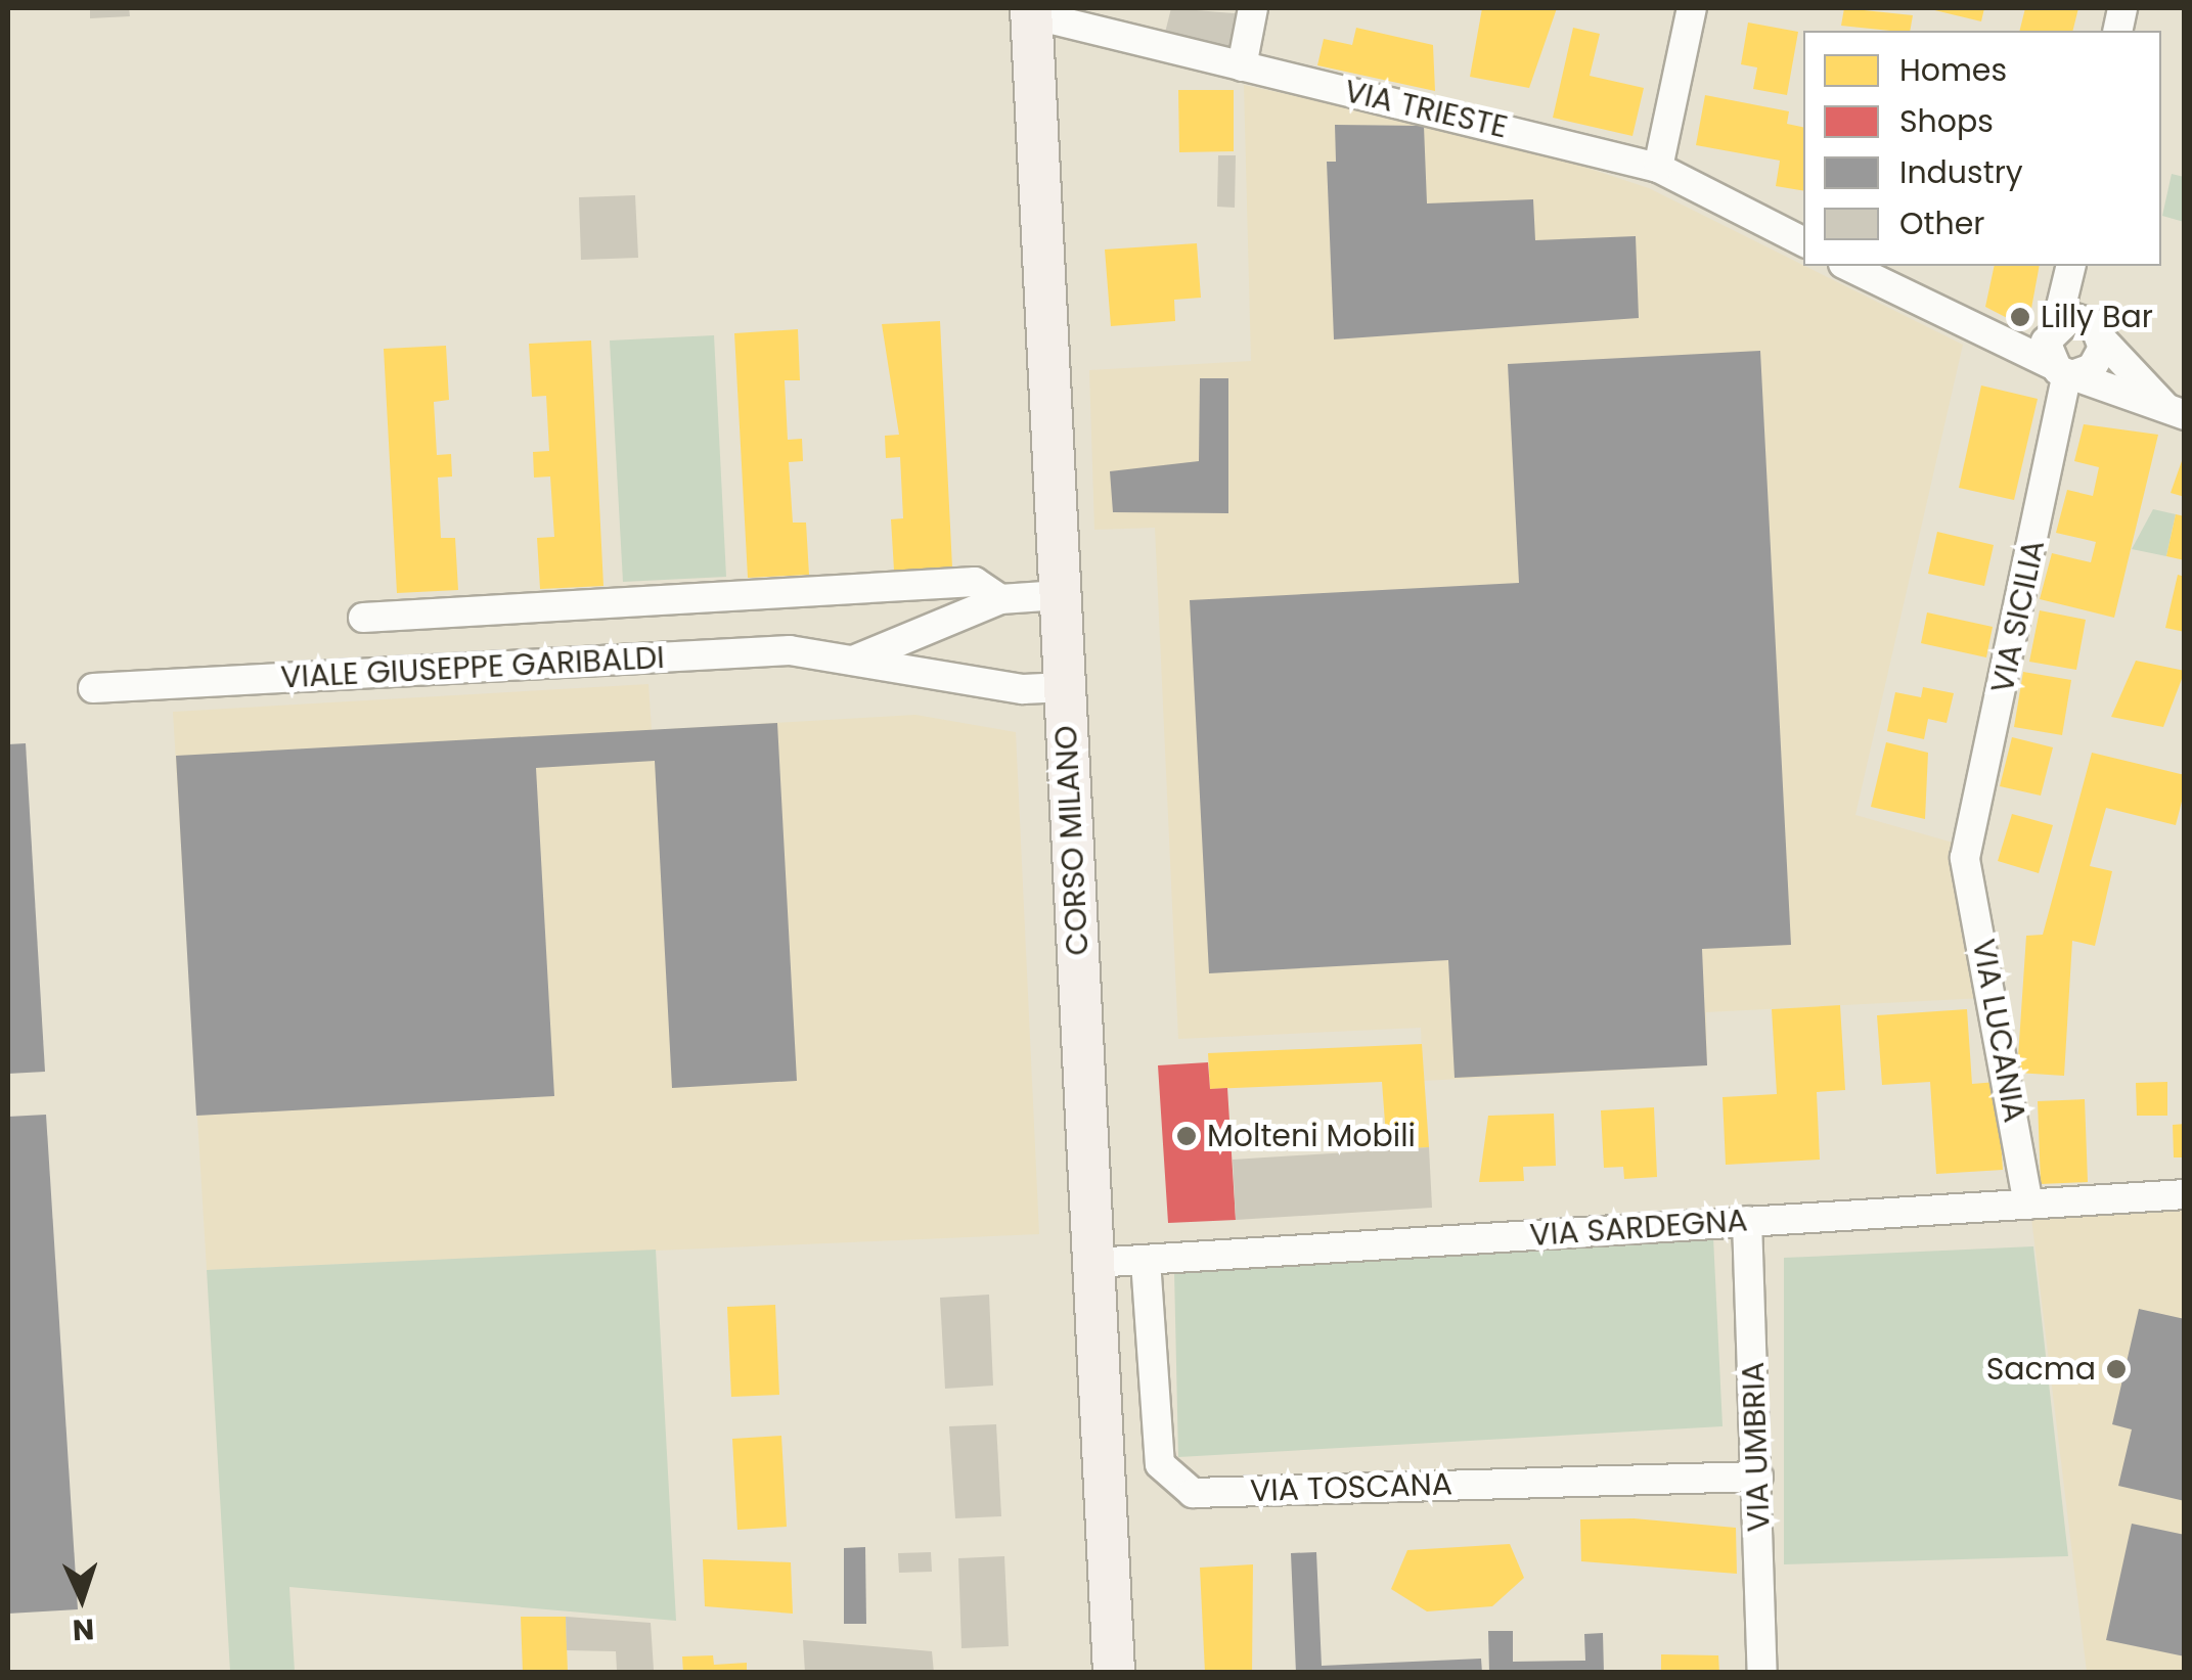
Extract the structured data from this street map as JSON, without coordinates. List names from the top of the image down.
{
  "streets": {
    "main road": ["CORSO MILANO"],
    "street": [
      "VIA TRIESTE",
      "VIA SICILIA",
      "VIALE GIUSEPPE GARIBALDI",
      "VIA LUCANIA",
      "VIA SARDEGNA",
      "VIA UMBRIA",
      "VIA TOSCANA"
    ]
  },
  "crossings": [
    ["VIA TRIESTE", "CORSO MILANO"],
    ["VIA SICILIA", "VIA LUCANIA"],
    ["VIALE GIUSEPPE GARIBALDI", "CORSO MILANO"],
    ["CORSO MILANO", "VIA SARDEGNA"],
    ["VIA LUCANIA", "VIA SARDEGNA"],
    ["VIA SARDEGNA", "VIA UMBRIA"],
    ["VIA SARDEGNA", "VIA TOSCANA"],
    ["VIA UMBRIA", "VIA TOSCANA"]
  ],
  "places": ["Lilly Bar", "Molteni Mobili", "Sacma"],
  "legend": [
    "Homes",
    "Shops",
    "Industry",
    "Other"
  ],
  "north": "bottom"
}
